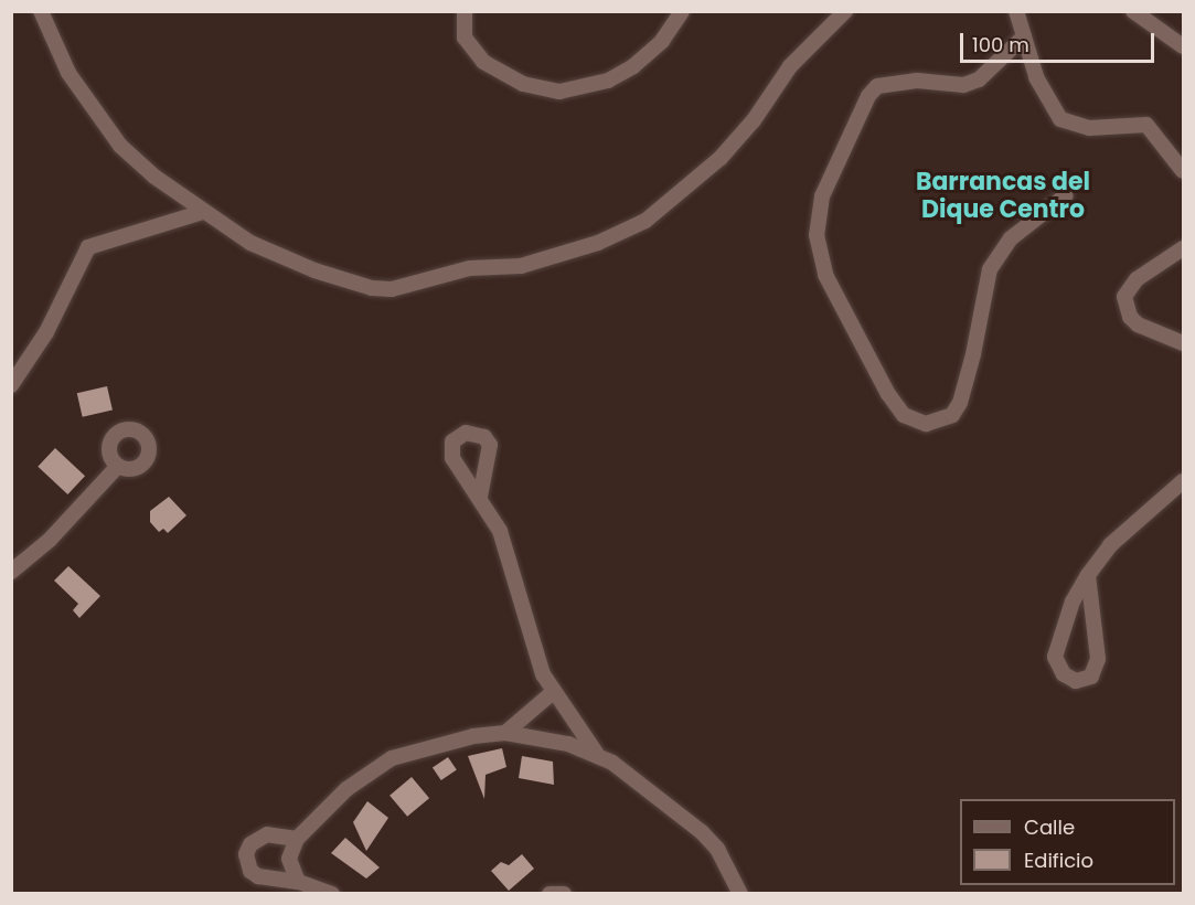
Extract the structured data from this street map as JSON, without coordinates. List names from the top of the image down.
{
  "districts": ["Barrancas del Dique Centro"],
  "legend": ["Calle", "Edificio"],
  "scale_bar": "100 m"
}
